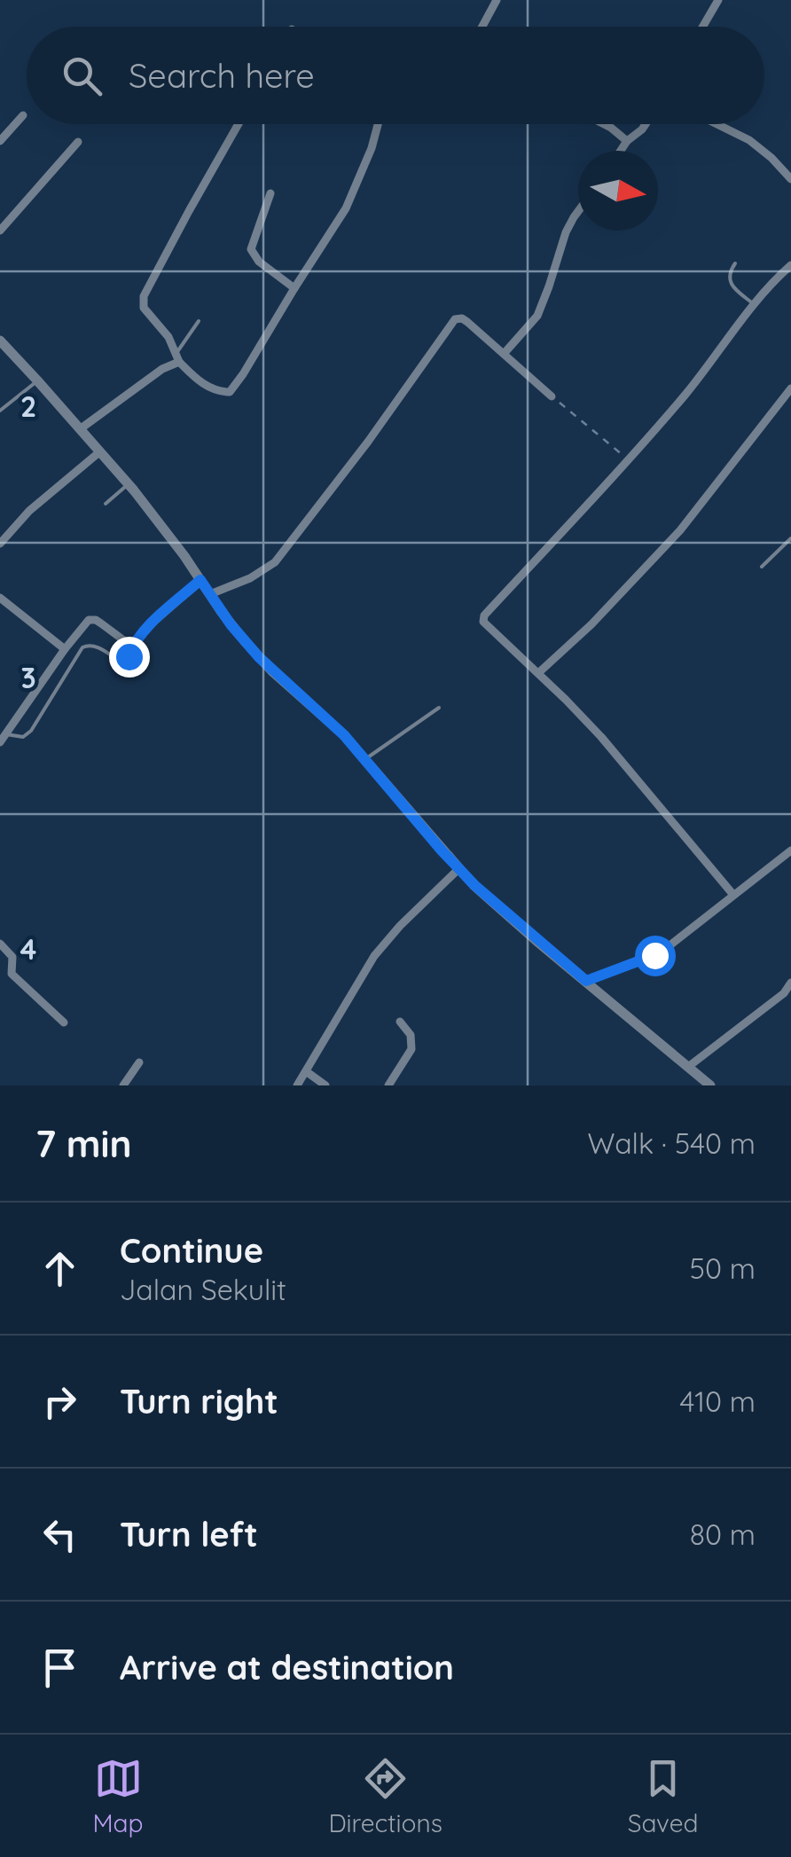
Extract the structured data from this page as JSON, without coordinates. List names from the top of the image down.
{
  "north": "right",
  "page": {
    "search": "Search here",
    "heading": ["7 min", "Walk · 540 m"],
    "list": [
      ["Continue", "Jalan Sekulit", "50 m"],
      ["Turn right", "410 m"],
      ["Turn left", "80 m"],
      "Arrive at destination"
    ],
    "nav": ["Map", "Directions", "Saved"]
  },
  "grid": {
    "rows": ["2", "3", "4"]
  }
}
